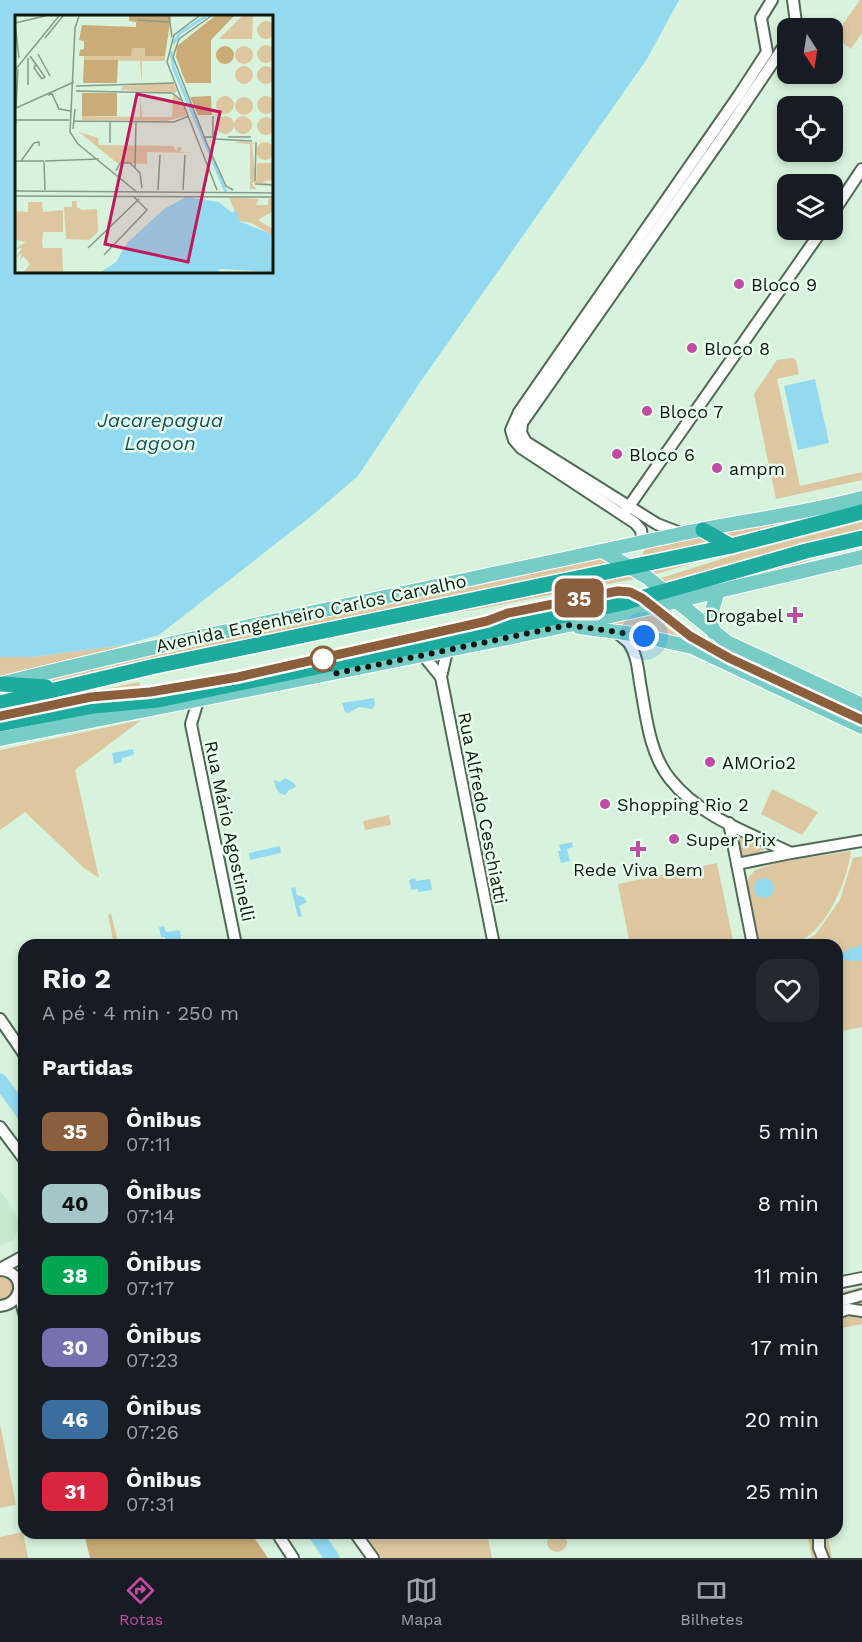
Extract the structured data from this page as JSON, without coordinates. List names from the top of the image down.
{
  "streets": {
    "highway": ["Avenida Engenheiro Carlos Carvalho"],
    "street": ["Rua Alfredo Ceschiatti", "Rua Mário Agostinelli"]
  },
  "water": ["Jacarepagua Lagoon"],
  "places": {
    "other": [
      "Bloco 9",
      "Bloco 8",
      "Bloco 7",
      "Bloco 6",
      "ampm",
      "AMOrio2",
      "Shopping Rio 2",
      "Super Prix"
    ],
    "health": ["Drogabel", "Rede Viva Bem"]
  },
  "lines": ["bus line 35"],
  "north": "bottom",
  "page": {
    "on_map": "35",
    "heading": [
      ["Rio 2", "A pé · 4 min · 250 m"],
      "Partidas"
    ],
    "list": [
      {
        "mark": "35",
        "name": "Ônibus",
        "note": "07:11",
        "value": "5 min"
      },
      {
        "mark": "40",
        "name": "Ônibus",
        "note": "07:14",
        "value": "8 min"
      },
      {
        "mark": "38",
        "name": "Ônibus",
        "note": "07:17",
        "value": "11 min"
      },
      {
        "mark": "30",
        "name": "Ônibus",
        "note": "07:23",
        "value": "17 min"
      },
      {
        "mark": "46",
        "name": "Ônibus",
        "note": "07:26",
        "value": "20 min"
      },
      {
        "mark": "31",
        "name": "Ônibus",
        "note": "07:31",
        "value": "25 min"
      }
    ],
    "tabs": ["Rotas", "Mapa", "Bilhetes"]
  }
}
